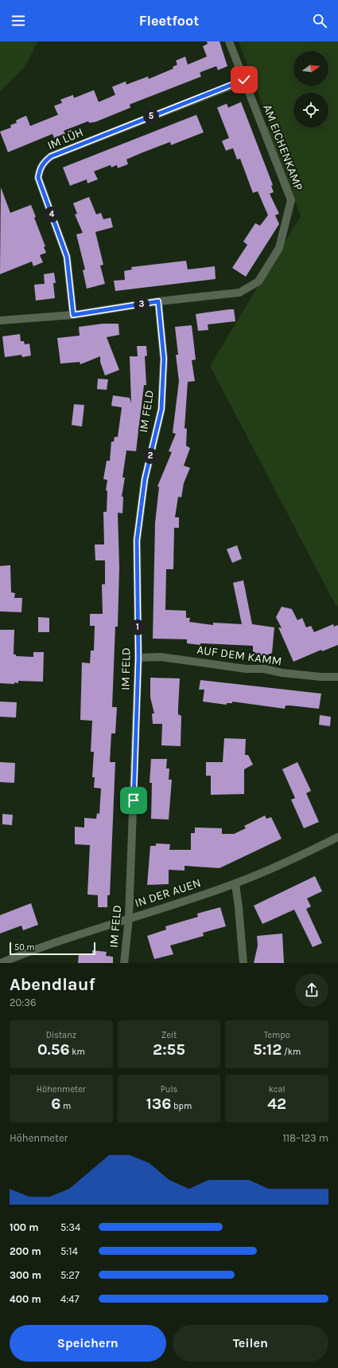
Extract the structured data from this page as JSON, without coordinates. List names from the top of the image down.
{
  "streets": {
    "street": [
      "IM LÜH",
      "AM EICHENKAMP",
      "IM FELD",
      "AUF DEM KAMM",
      "IN DER AUEN"
    ]
  },
  "crossings": [
    ["IM LÜH", "AM EICHENKAMP"],
    ["AM EICHENKAMP", "IM FELD"],
    ["IM FELD", "AUF DEM KAMM"],
    ["IM FELD", "IN DER AUEN"]
  ],
  "scale_bar": "50 m",
  "north": "right",
  "page": {
    "header": "Fleetfoot",
    "pins": [
      "5",
      "4",
      "3",
      "2",
      "1"
    ],
    "scale": "50 m",
    "heading": ["Abendlauf", "20:36"],
    "stats": [
      ["Distanz", "0.56 km"],
      ["Zeit", "2:55"],
      ["Tempo", "5:12 /km"],
      ["Höhenmeter", "6 m"],
      ["Puls", "136 bpm"],
      ["kcal", "42"]
    ],
    "chart": ["Höhenmeter", "118–123 m"],
    "list": [
      {
        "name": "100 m",
        "note": "5:34"
      },
      {
        "name": "200 m",
        "note": "5:14"
      },
      {
        "name": "300 m",
        "note": "5:27"
      },
      {
        "name": "400 m",
        "note": "4:47"
      }
    ],
    "buttons": ["Speichern", "Teilen"]
  }
}
